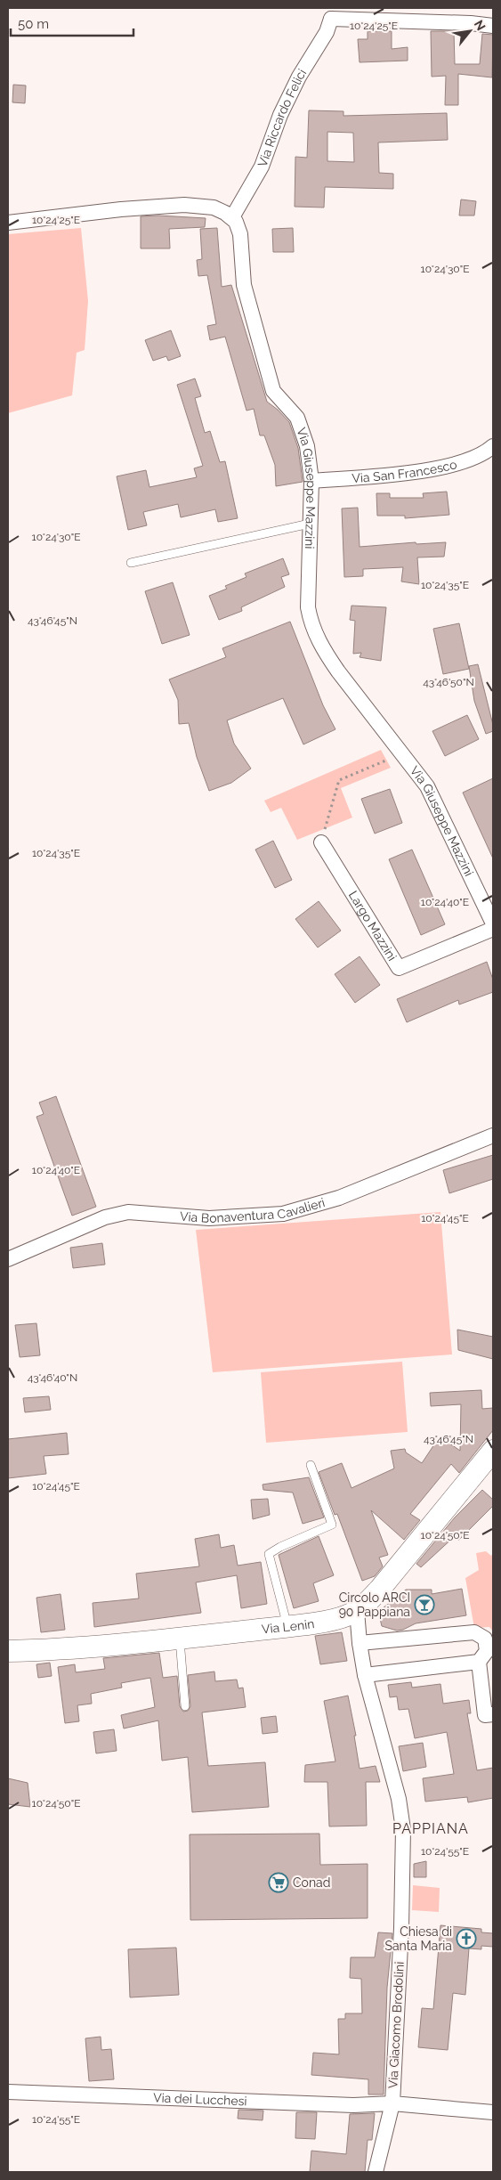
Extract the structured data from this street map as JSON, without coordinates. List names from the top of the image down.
{
  "streets": {
    "street": [
      "Via Riccardo Felici",
      "Via San Francesco",
      "Via Giuseppe Mazzini",
      "Largo Mazzini",
      "Via Bonaventura Cavalieri",
      "Via Lenin",
      "Via Giacomo Brodolini",
      "Via dei Lucchesi"
    ]
  },
  "crossings": [
    ["Via Riccardo Felici", "Via Giuseppe Mazzini"],
    ["Via San Francesco", "Via Giuseppe Mazzini"],
    ["Via Lenin", "Via Giacomo Brodolini"],
    ["Via Giacomo Brodolini", "Via dei Lucchesi"]
  ],
  "districts": ["PAPPIANA"],
  "places": {
    "bar": ["Circolo ARCI 90 Pappiana"],
    "supermarket": ["Conad"],
    "church": ["Chiesa di Santa Maria"]
  },
  "scale_bar": "50 m",
  "north": "top right",
  "coordinates": [
    "10°24'25\"E",
    "10°24'30\"E",
    "10°24'35\"E",
    "43°46'45\"N",
    "43°46'50\"N",
    "10°24'40\"E",
    "10°24'45\"E",
    "43°46'40\"N",
    "10°24'50\"E",
    "10°24'55\"E"
  ]
}
